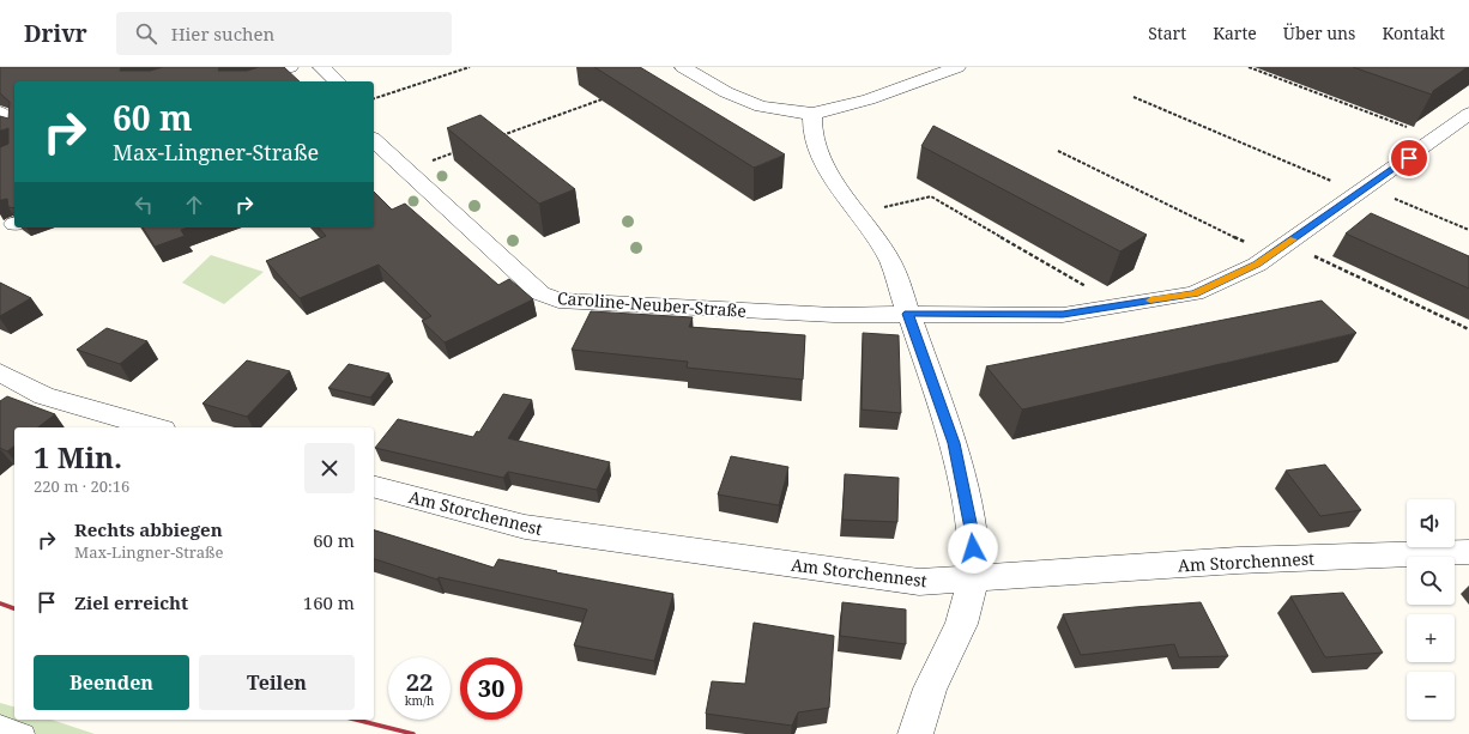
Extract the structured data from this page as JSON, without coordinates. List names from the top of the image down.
{
  "streets": {
    "street": ["Caroline-Neuber-Straße", "Am Storchennest"]
  },
  "page": {
    "header": "Drivr",
    "search": "Hier suchen",
    "nav": [
      "Start",
      "Karte",
      "Über uns",
      "Kontakt"
    ],
    "turn": ["60 m", "Max-Lingner-Straße"],
    "heading": ["1 Min.", "220 m · 20:16"],
    "map_buttons": ["+", "−"],
    "list": [
      {
        "name": "Rechts abbiegen",
        "note": "Max-Lingner-Straße",
        "value": "60 m"
      },
      {
        "name": "Ziel erreicht",
        "value": "160 m"
      }
    ],
    "buttons": ["Beenden", "Teilen"],
    "speed": "22 km/h",
    "limit": "30"
  }
}
